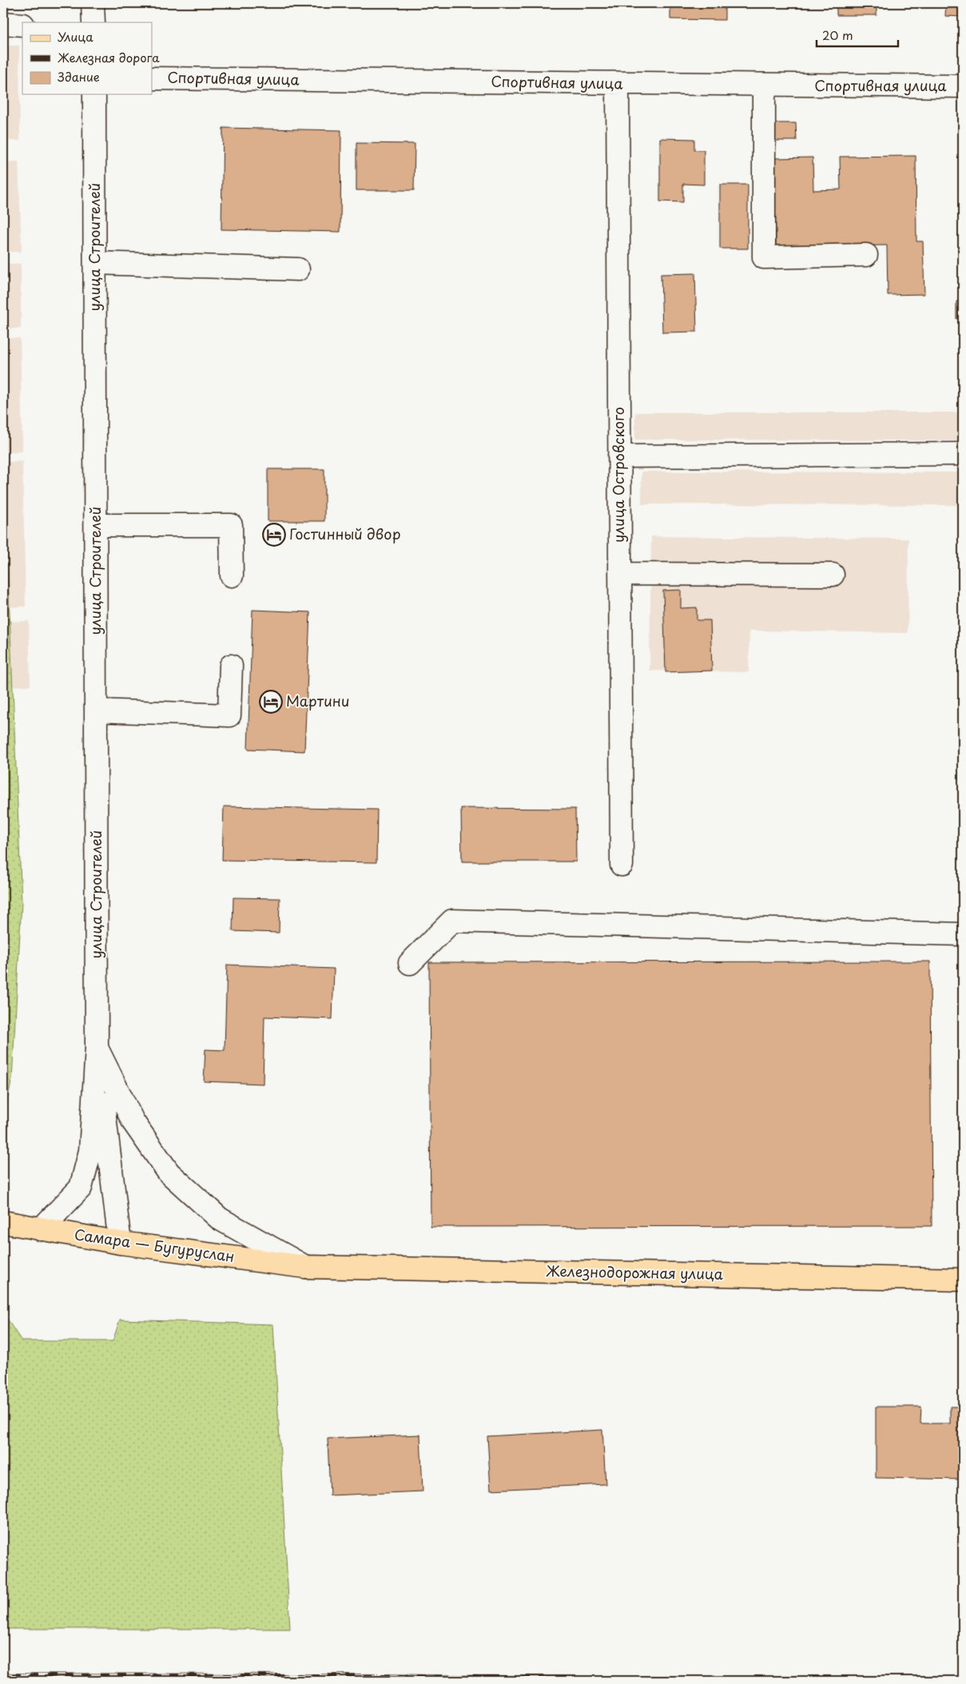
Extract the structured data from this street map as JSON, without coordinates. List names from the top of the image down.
{
  "streets": {
    "main road": ["Самара — Бугуруслан", "Железнодорожная улица"],
    "street": ["Спортивная улица", "улица Строителей", "улица Островского"]
  },
  "crossings": [
    ["Спортивная улица", "улица Островского"],
    ["Самара — Бугуруслан", "Железнодорожная улица"]
  ],
  "places": {
    "hotel": ["Гостинный двор", "Мартини"]
  },
  "legend": ["Улица", "Железная дорога", "Здание"],
  "scale_bar": "20 m"
}
